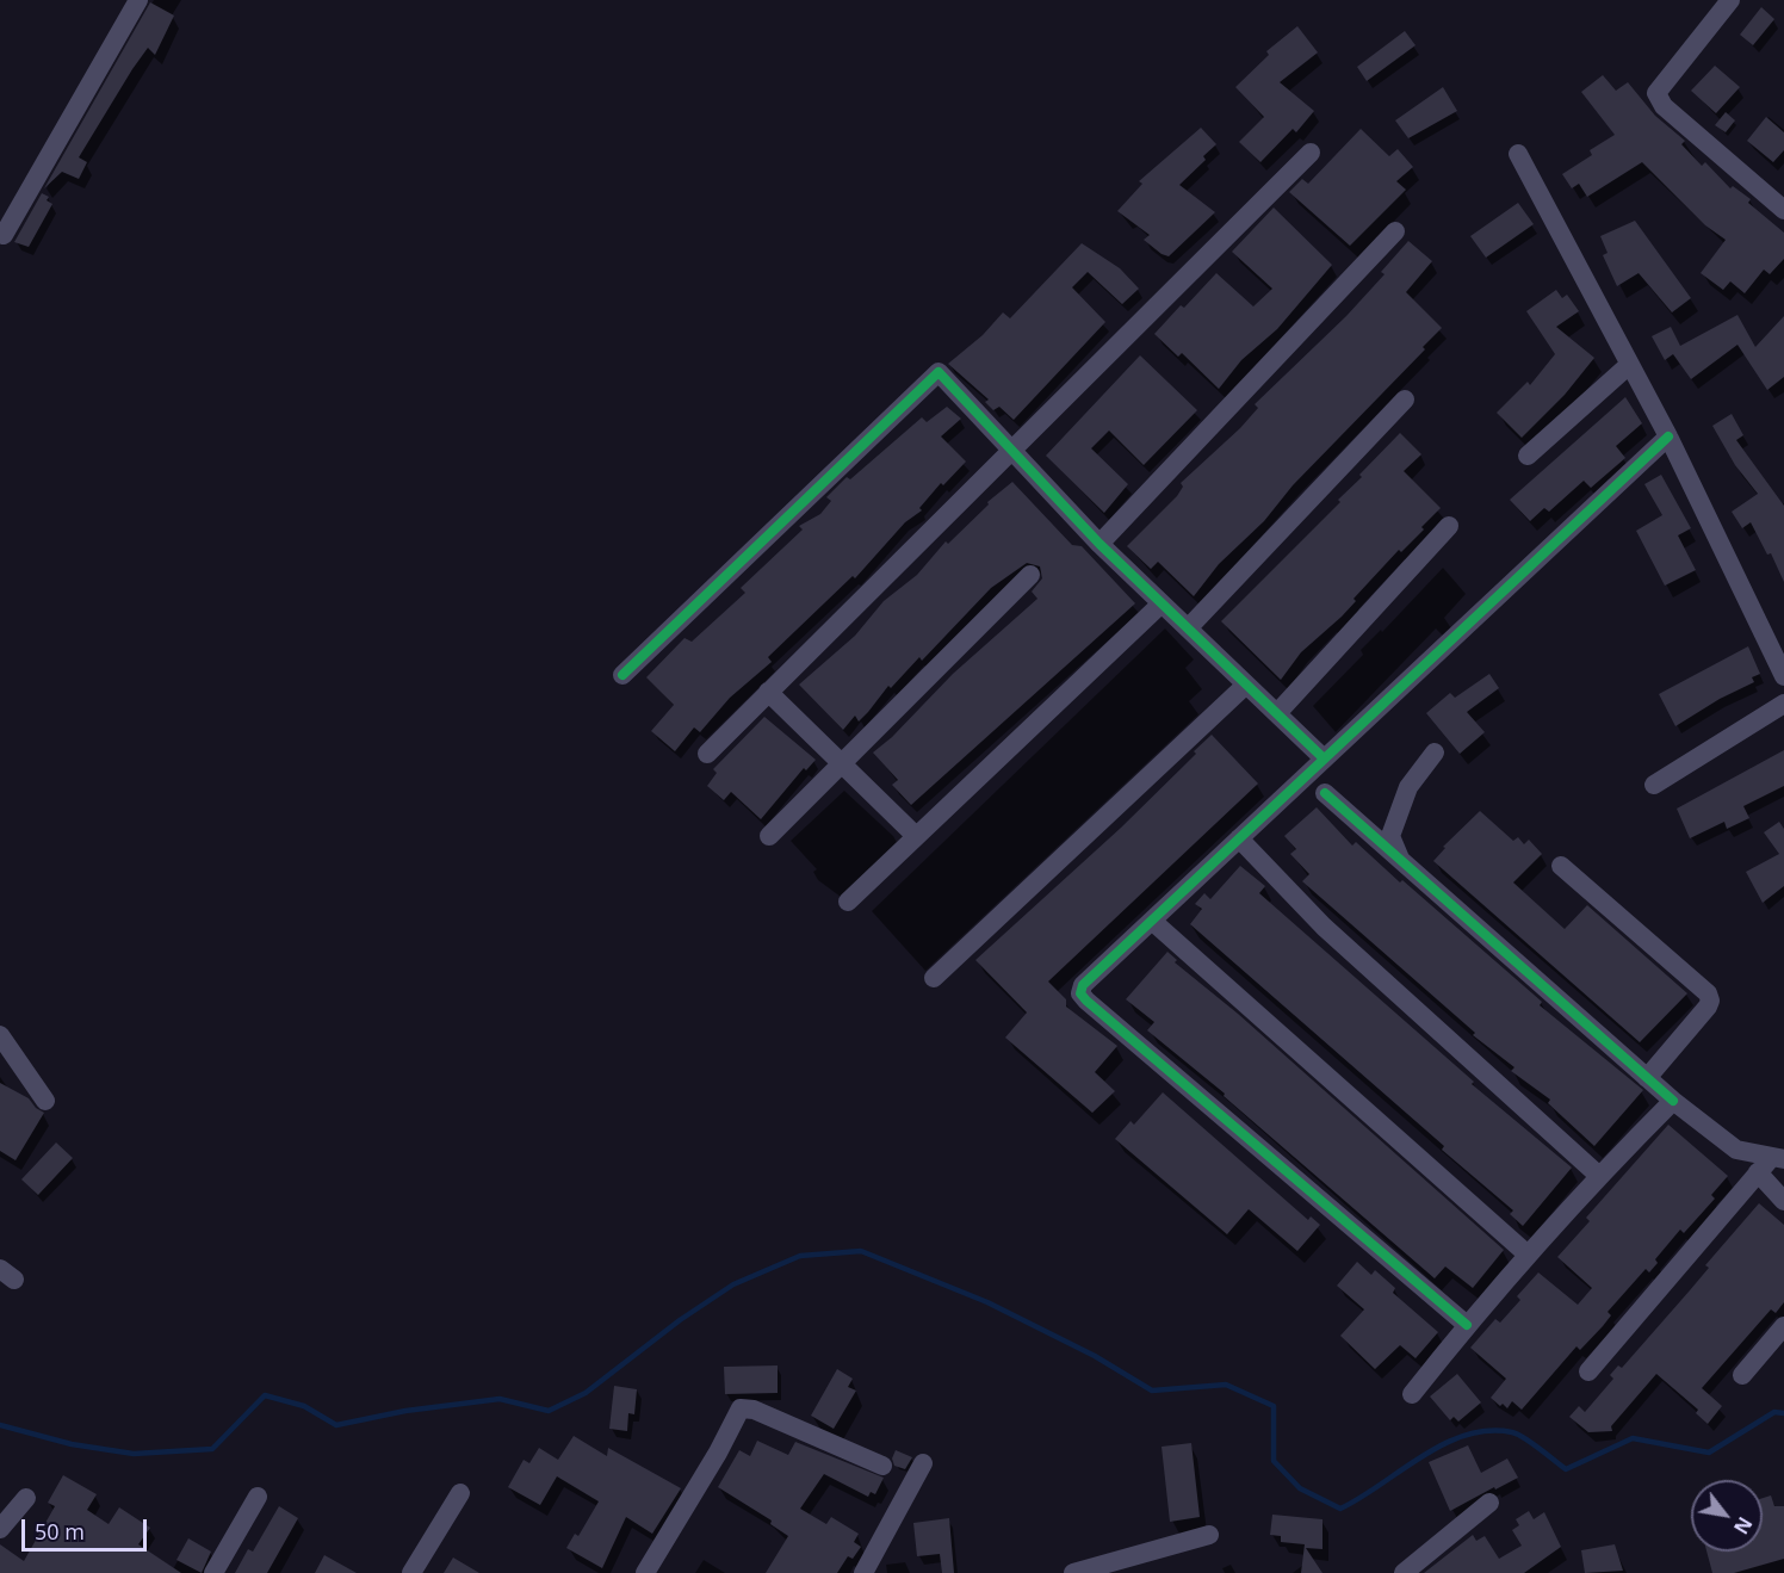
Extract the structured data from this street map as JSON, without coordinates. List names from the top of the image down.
{
  "scale_bar": "50 m",
  "north": "bottom right"
}
